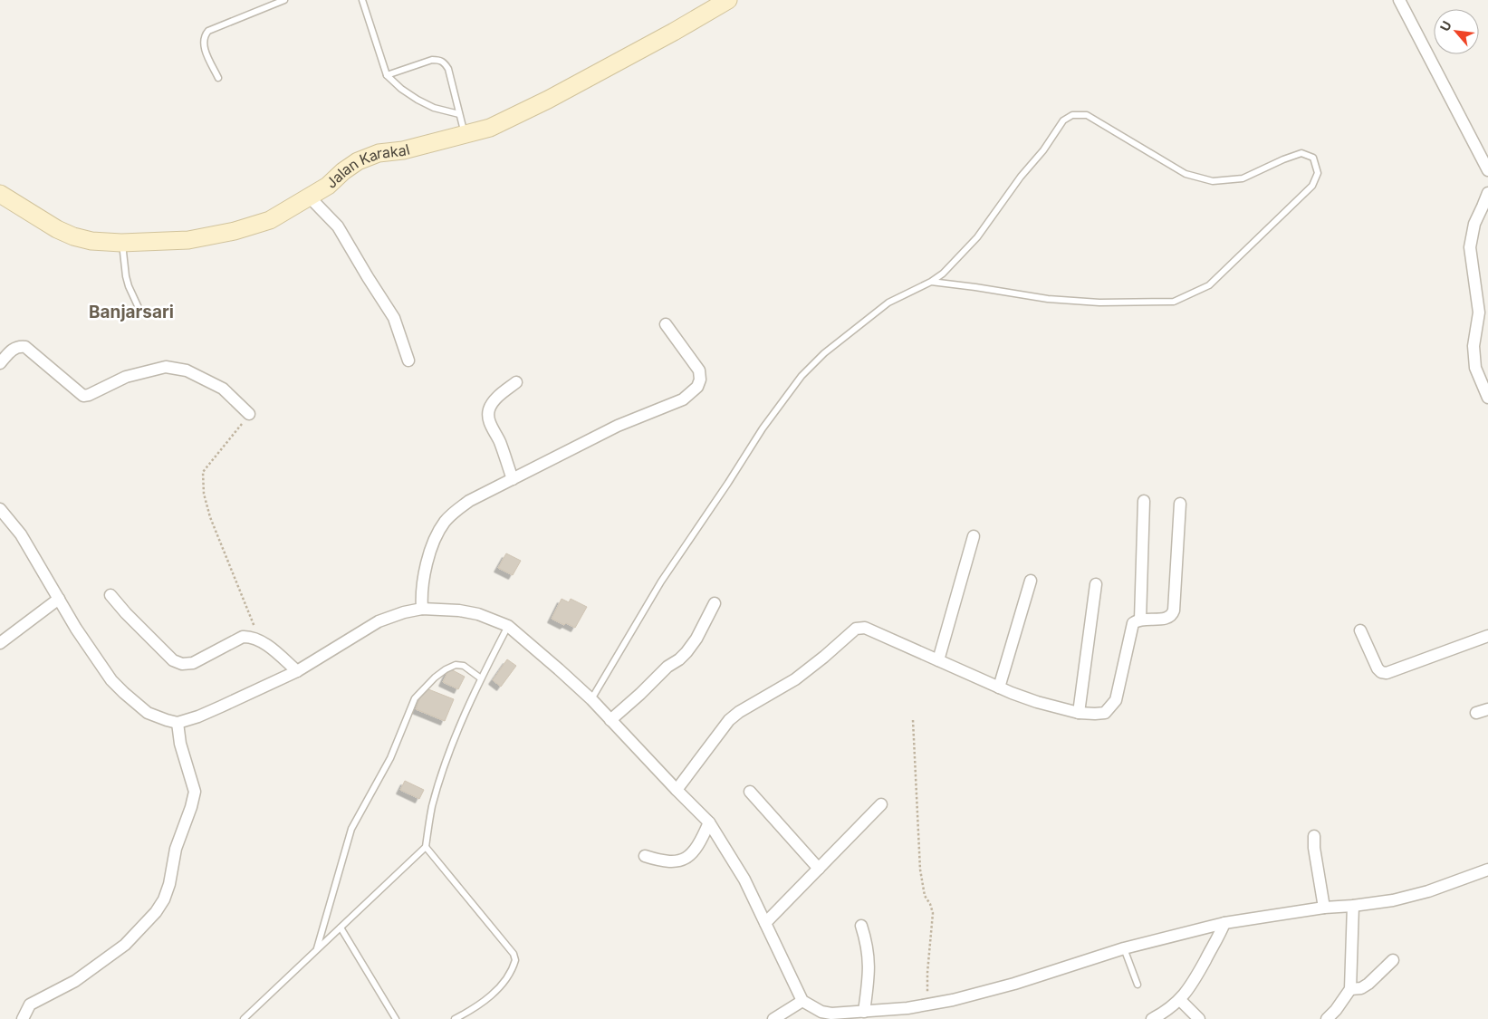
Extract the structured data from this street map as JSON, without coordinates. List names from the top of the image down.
{
  "streets": {
    "main road": ["Jalan Karakal"]
  },
  "districts": ["Banjarsari"],
  "north": "top left"
}
